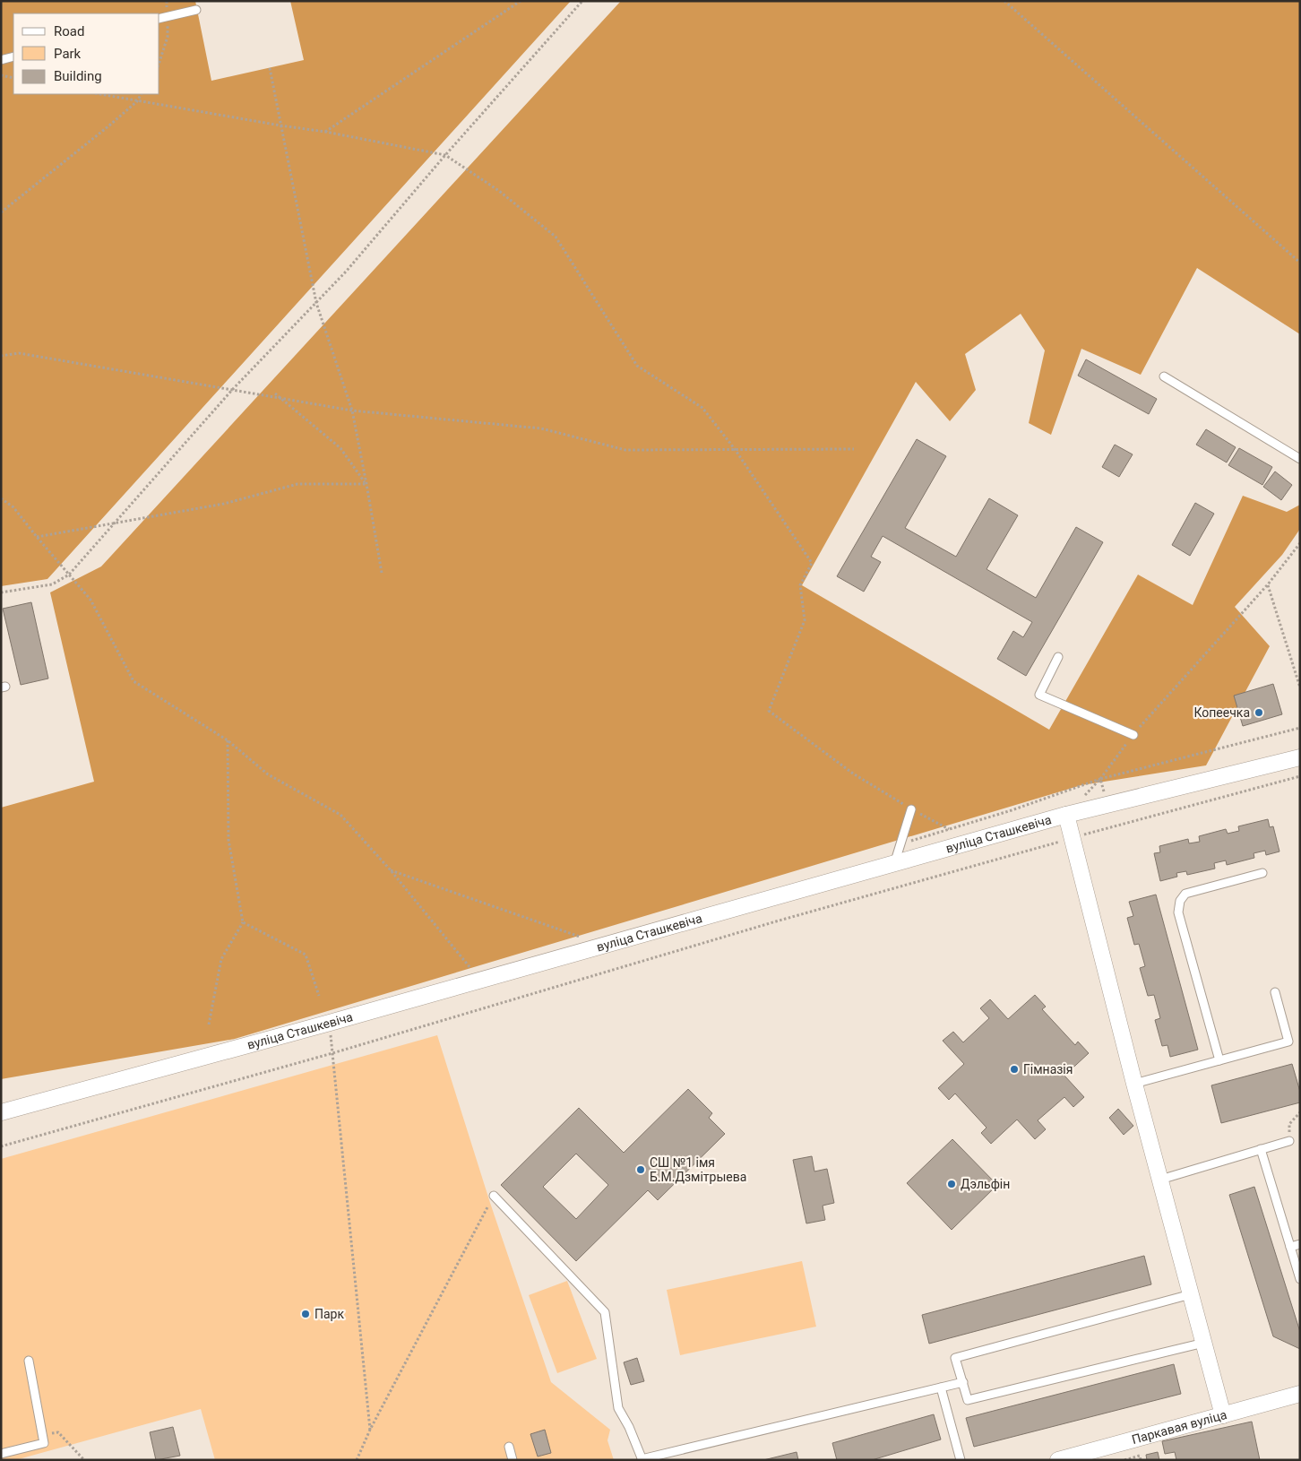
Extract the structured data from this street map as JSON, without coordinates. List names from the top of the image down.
{
  "streets": {
    "street": ["вуліца Сташкевіча", "Паркавая вуліца"]
  },
  "places": [
    "Копеечка",
    "Гімназія",
    "СШ №1 імя Б.М.Дзмітрыева",
    "Дэльфін",
    "Парк"
  ],
  "legend": ["Road", "Park", "Building"]
}
